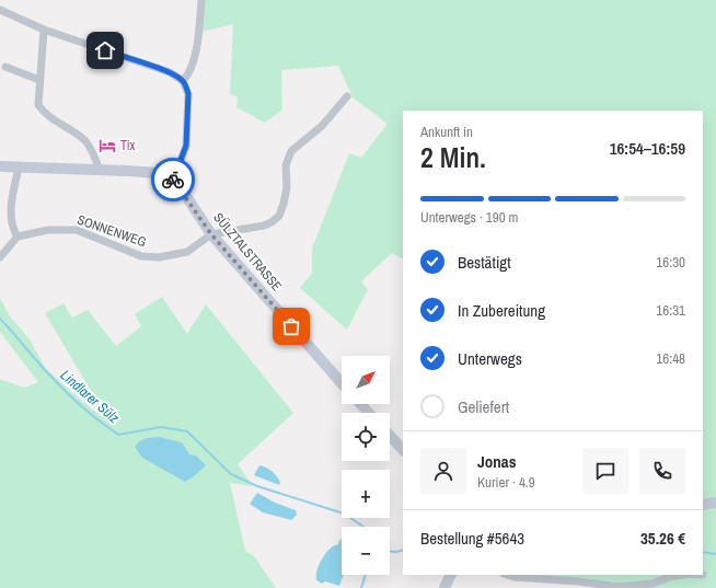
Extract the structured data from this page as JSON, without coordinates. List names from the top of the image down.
{
  "streets": {
    "main road": ["SÜLZTALSTRASSE"],
    "street": ["SONNENWEG"]
  },
  "crossings": [
    ["SONNENWEG", "SÜLZTALSTRASSE"]
  ],
  "water": ["Lindlarer Sülz"],
  "places": {
    "hotel": ["Tix"]
  },
  "north": "top right",
  "page": {
    "heading": ["2 Min.", "Ankunft in", "16:54–16:59"],
    "panel": [
      "Jonas",
      "Kurier · 4.9",
      "Bestellung #5643",
      "35.26 €"
    ],
    "bar": "Unterwegs · 190 m",
    "list": [
      ["Bestätigt", "16:30"],
      ["In Zubereitung", "16:31"],
      ["Unterwegs", "16:48"],
      "Geliefert"
    ],
    "map_buttons": ["+", "−"]
  }
}
